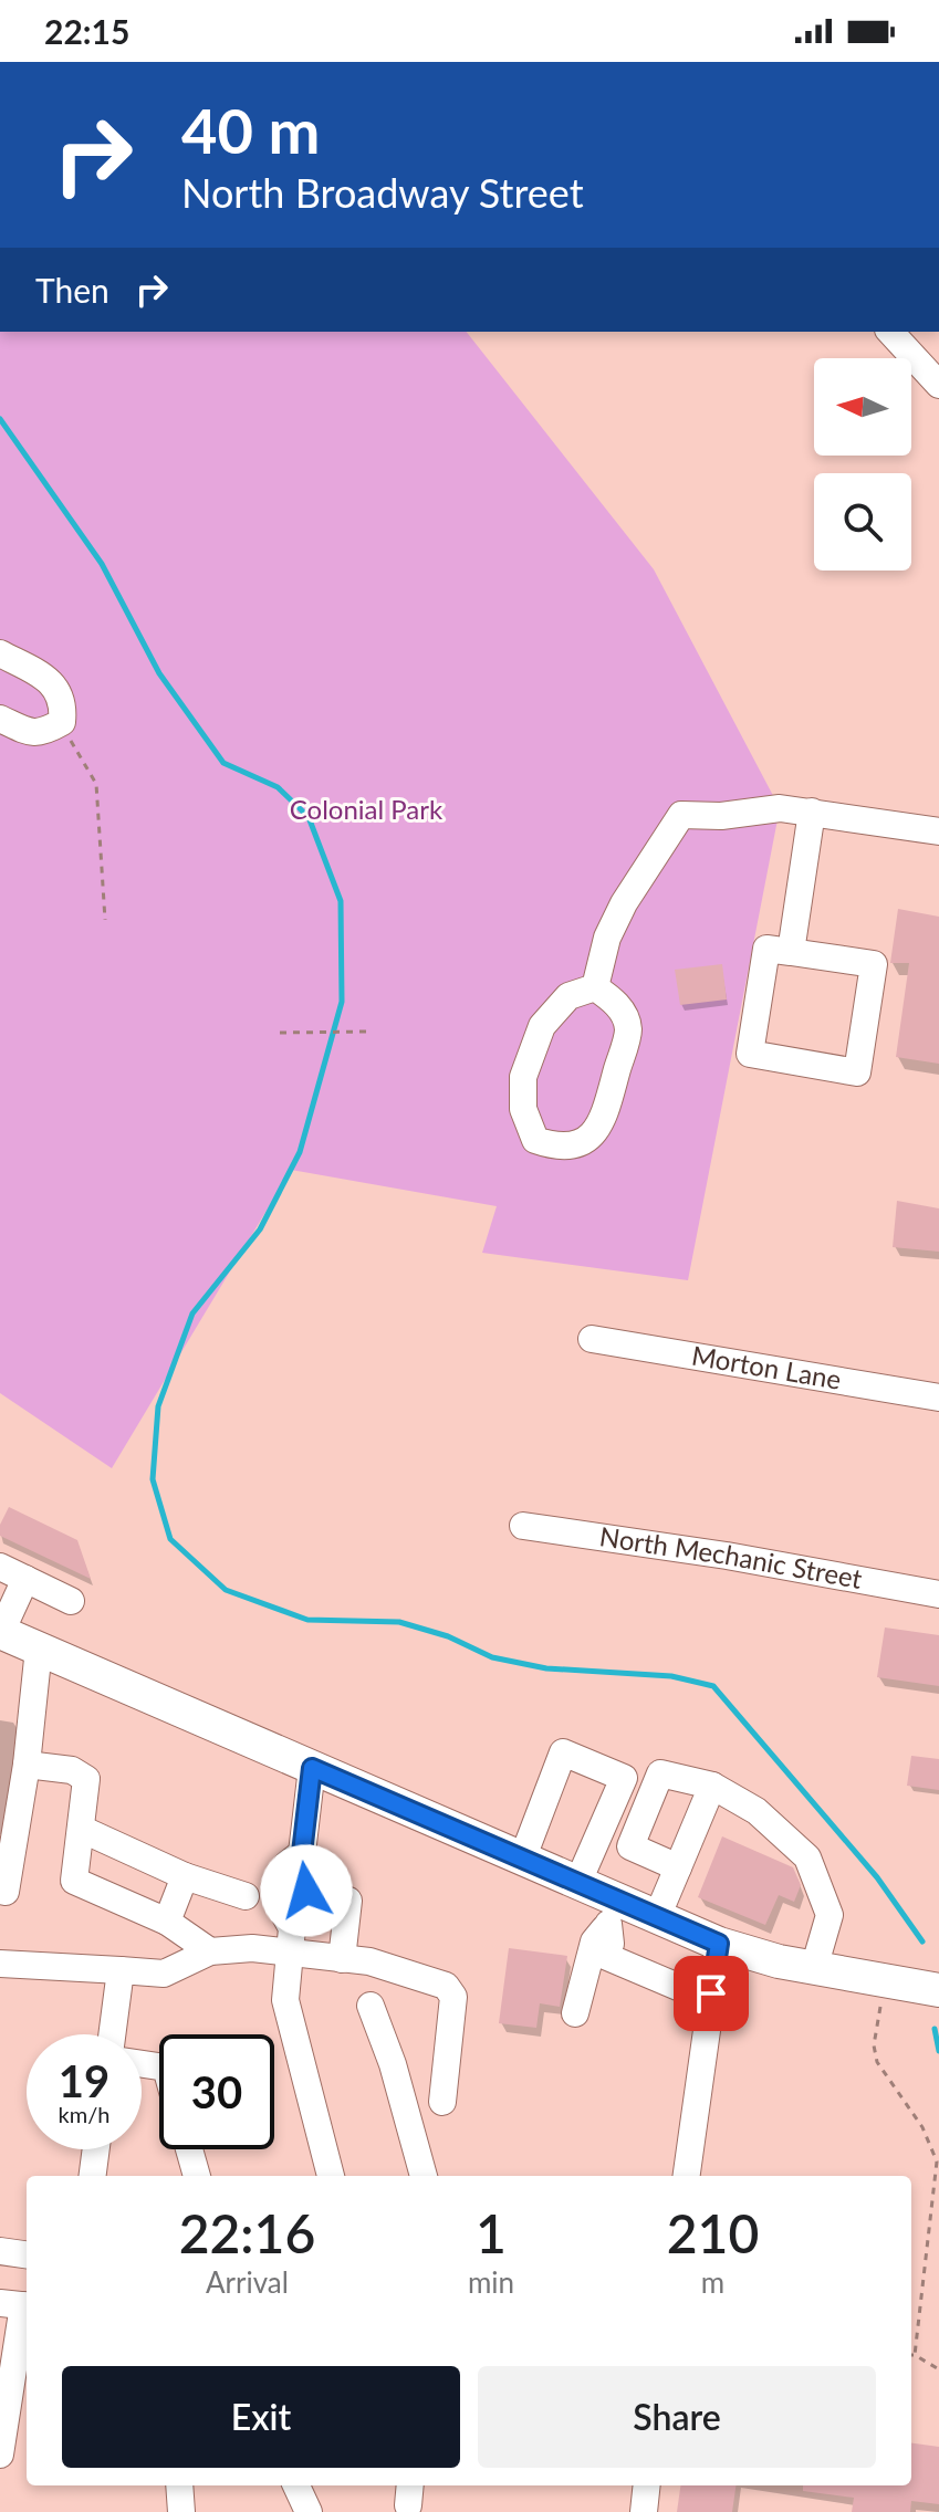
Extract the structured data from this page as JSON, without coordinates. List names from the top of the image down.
{
  "streets": {
    "street": ["Morton Lane", "North Mechanic Street"]
  },
  "parks": ["Colonial Park"],
  "north": "left",
  "page": {
    "status": "22:15",
    "turn": ["40 m", "North Broadway Street"],
    "then": "Then",
    "speed": "19 km/h",
    "limit": "30",
    "eta": [
      "22:16",
      "Arrival",
      "1",
      "min",
      "210",
      "m"
    ],
    "buttons": ["Exit", "Share"]
  }
}
